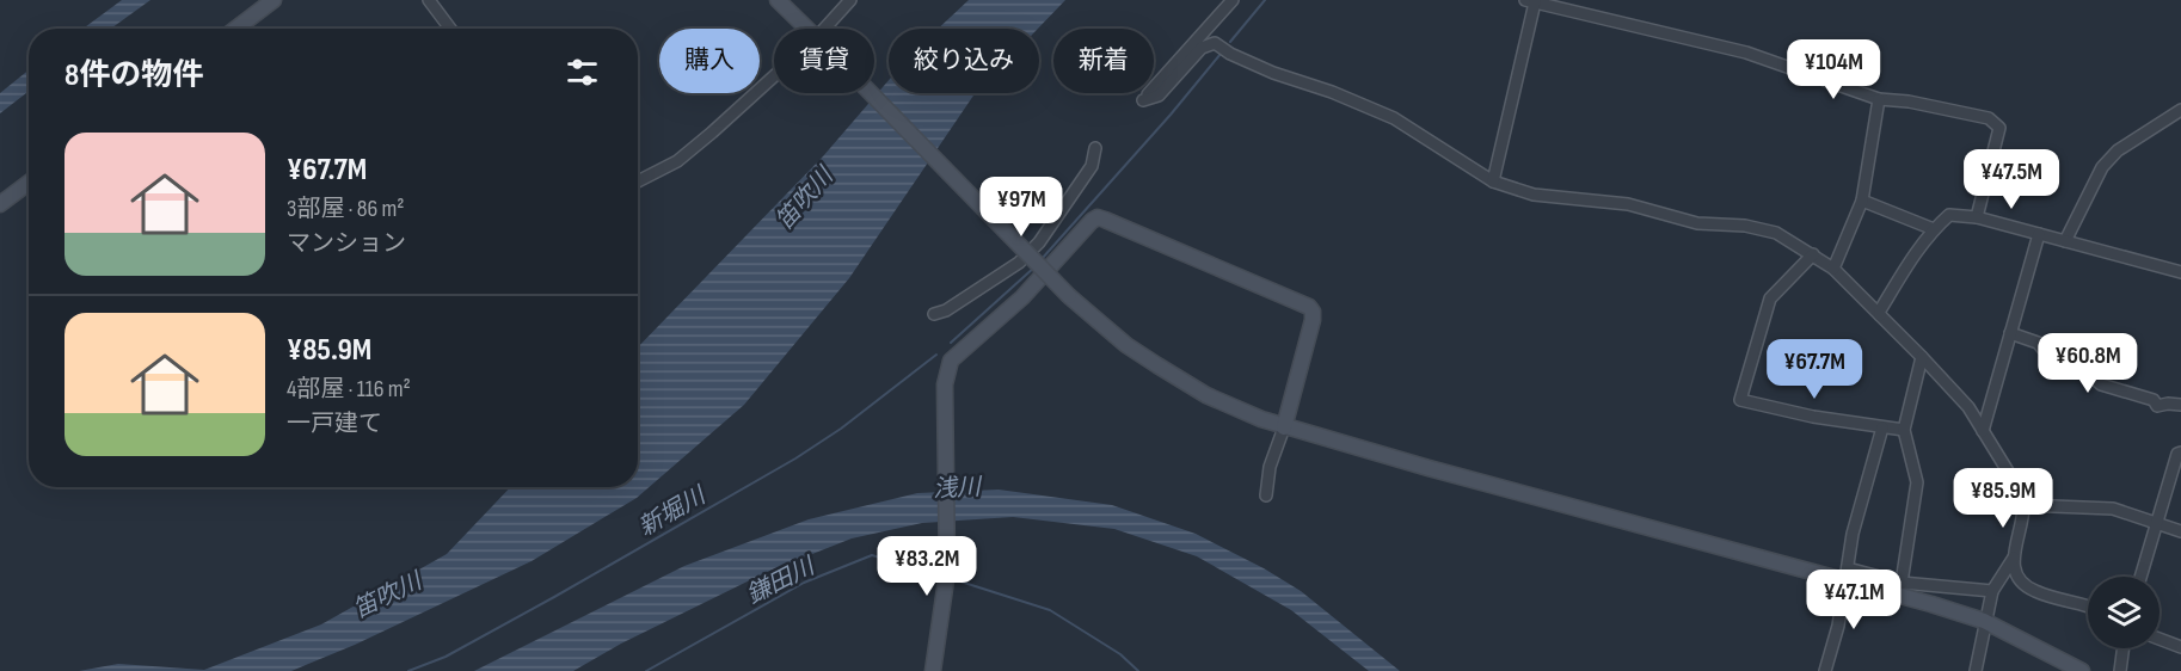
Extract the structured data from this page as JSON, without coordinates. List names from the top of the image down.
{
  "water": [
    "笛吹川",
    "浅川",
    "新堀川",
    "鎌田川"
  ],
  "page": {
    "chip": [
      "購入",
      "賃貸",
      "絞り込み",
      "新着"
    ],
    "heading": "8件の物件",
    "price": [
      "¥104M",
      "¥47.5M",
      "¥97M",
      "¥60.8M",
      "¥67.7M",
      "¥85.9M",
      "¥83.2M",
      "¥47.1M"
    ],
    "list": [
      {
        "name": "¥67.7M",
        "note": "3部屋 · 86 m² · マンション"
      },
      {
        "name": "¥85.9M",
        "note": "4部屋 · 116 m² · 一戸建て"
      }
    ]
  }
}
